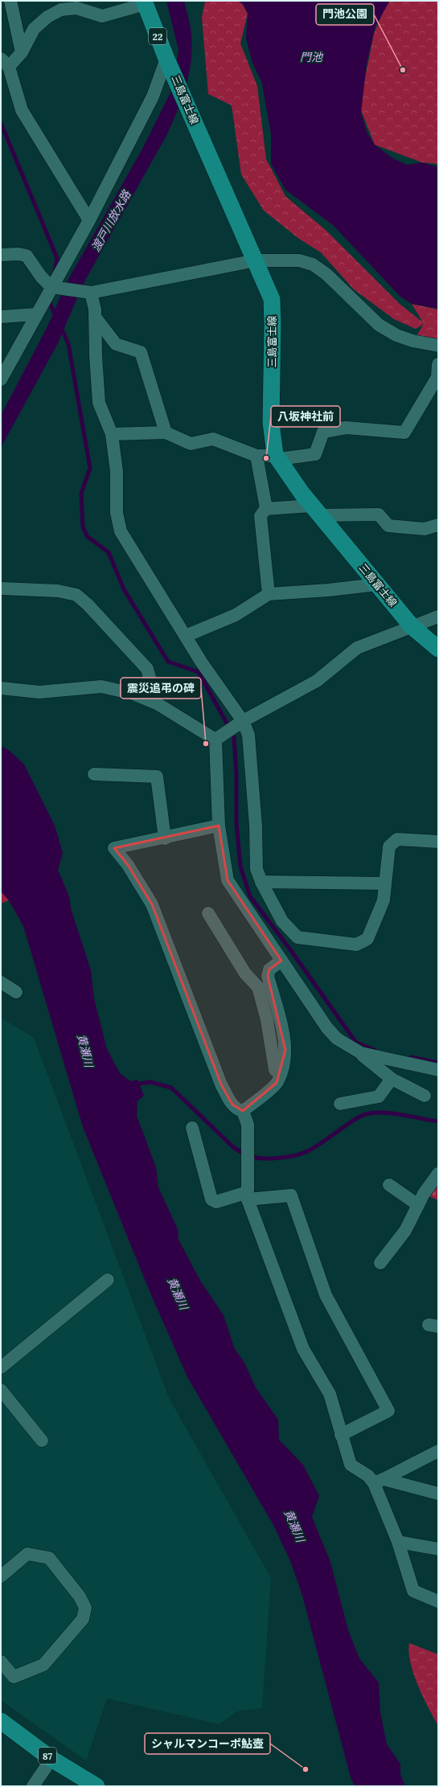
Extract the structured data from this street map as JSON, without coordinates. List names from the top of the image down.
{
  "streets": {
    "main road": ["22", "三島富士線", "87"]
  },
  "water": ["門池", "渡戸川放水路", "黄瀬川"],
  "places": [
    "門池公園",
    "八坂神社前",
    "震災追弔の碑",
    "シャルマンコーポ鮎壺"
  ]
}
